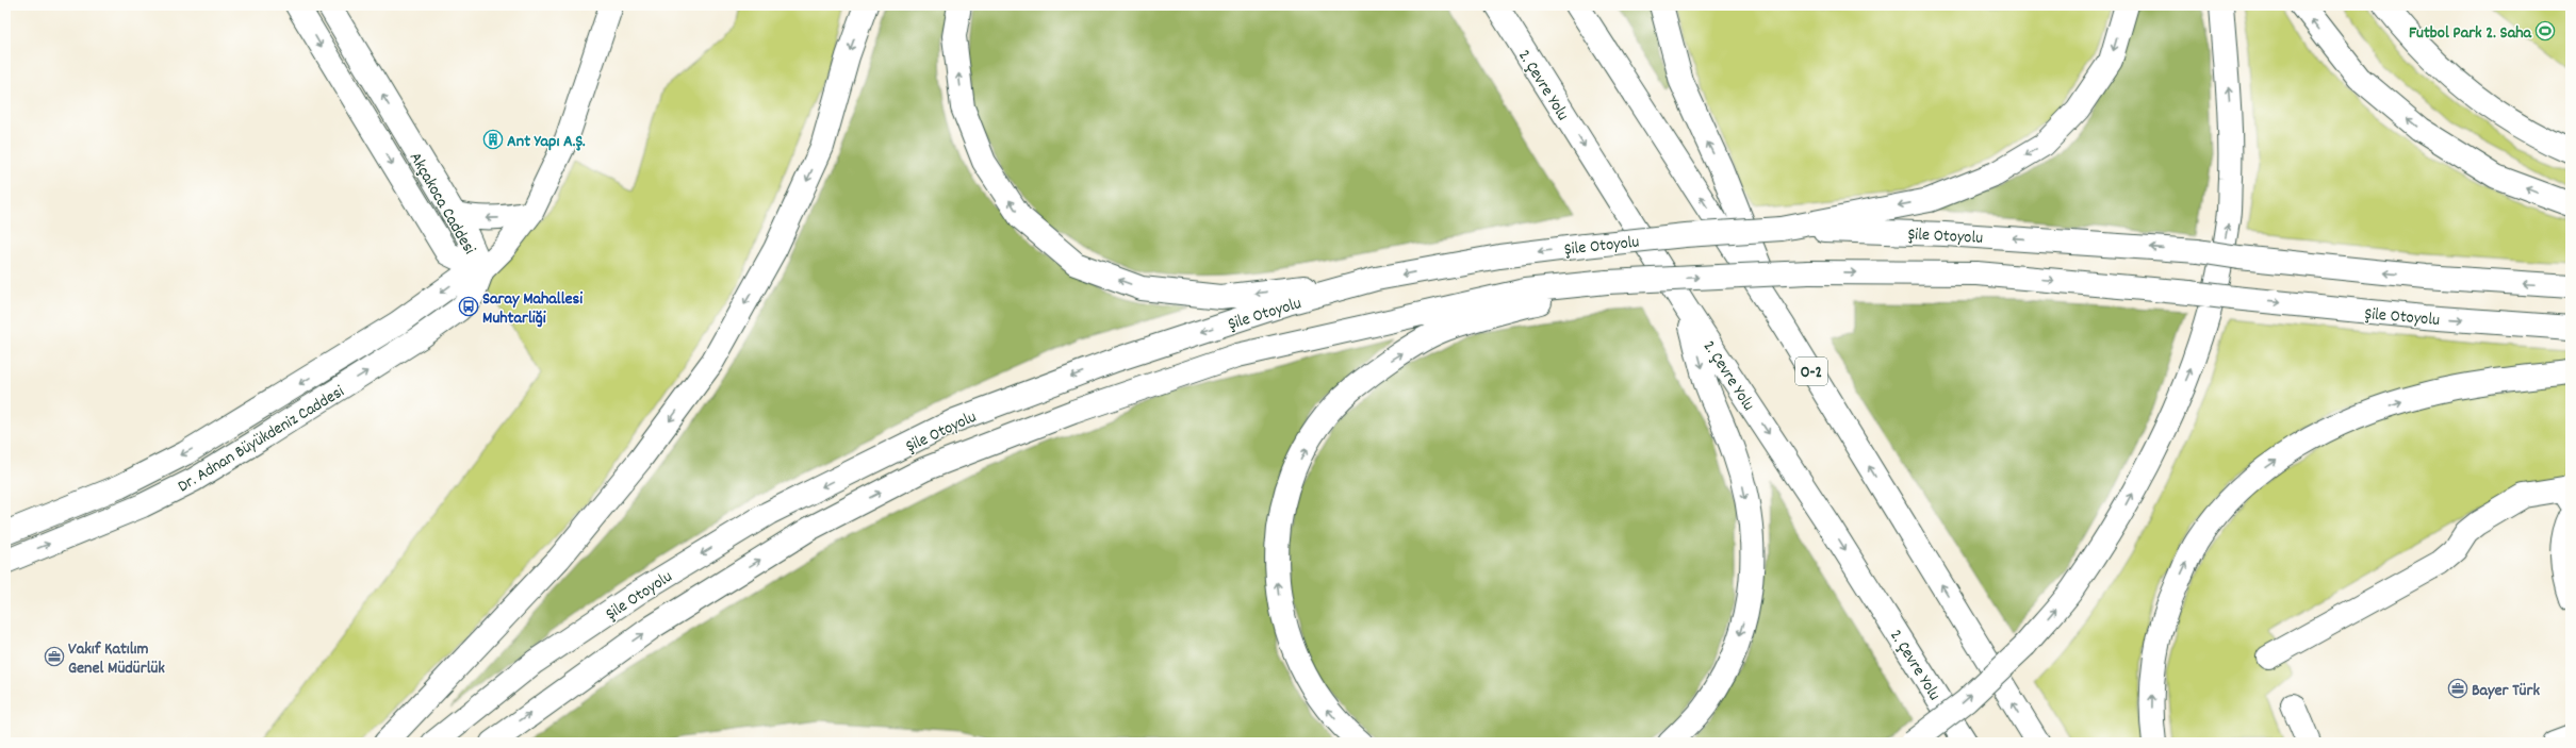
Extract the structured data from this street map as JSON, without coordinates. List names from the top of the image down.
{
  "streets": {
    "main road": [
      "2. Çevre Yolu",
      "Akçakoca Caddesi",
      "Şile Otoyolu",
      "O-2",
      "Dr. Adnan Büyükdeniz Caddesi"
    ]
  },
  "crossings": [
    ["Akçakoca Caddesi", "Dr. Adnan Büyükdeniz Caddesi"]
  ],
  "places": {
    "sports": ["Futbol Park 2. Saha"],
    "building": ["Ant Yapı A.Ş."],
    "bus stop": ["Saray Mahallesi Muhtarliği"],
    "office": ["Vakıf Katılım Genel Müdürlük", "Bayer Türk"]
  }
}
